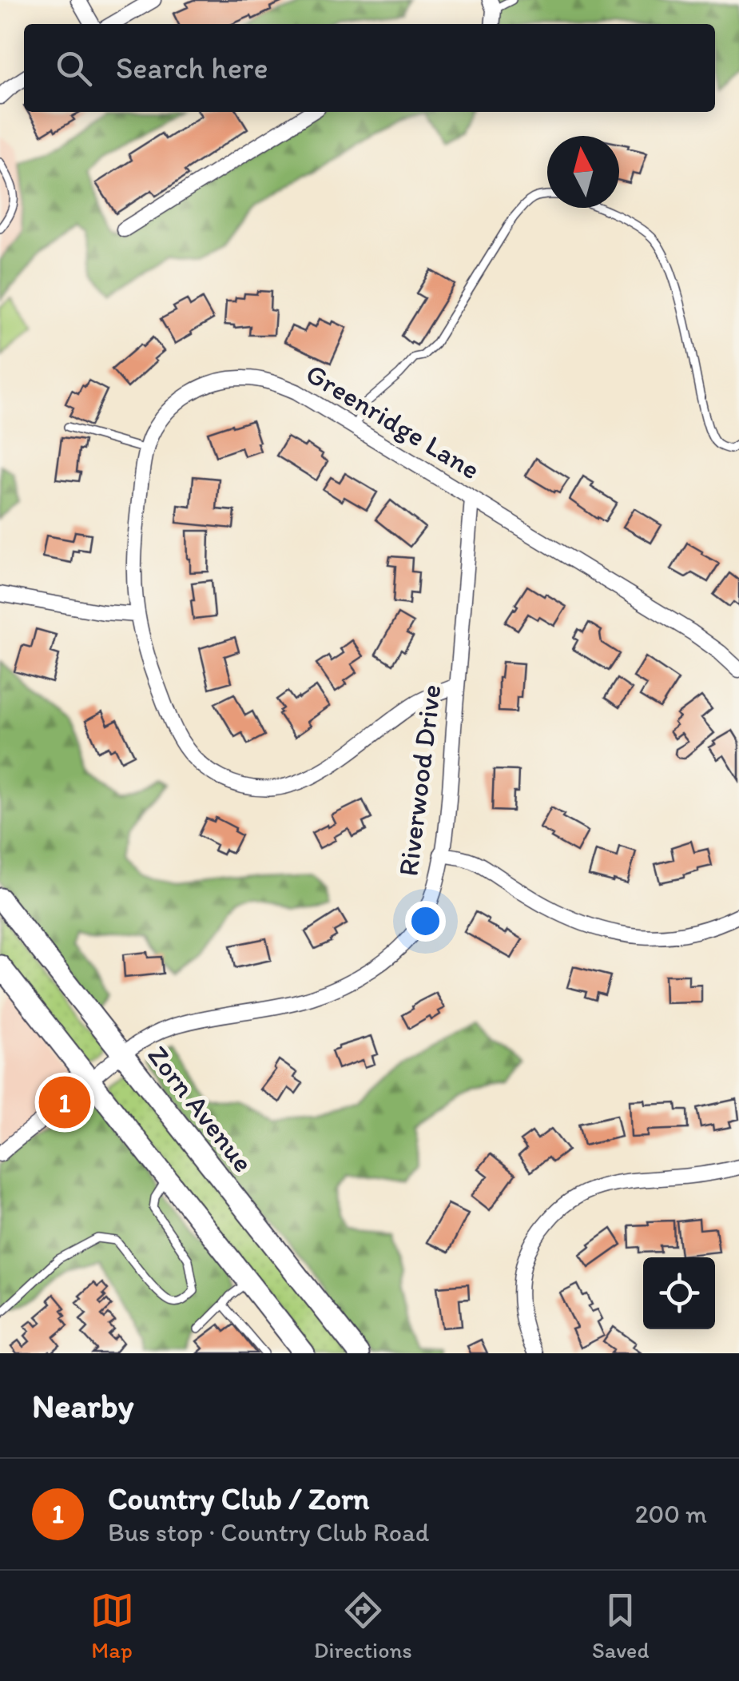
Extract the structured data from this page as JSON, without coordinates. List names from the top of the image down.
{
  "streets": {
    "main road": ["Zorn Avenue"],
    "street": ["Greenridge Lane", "Riverwood Drive"]
  },
  "crossings": [
    ["Greenridge Lane", "Riverwood Drive"],
    ["Riverwood Drive", "Zorn Avenue"]
  ],
  "north": "top",
  "page": {
    "search": "Search here",
    "pins": "1",
    "heading": "Nearby",
    "list": [
      {
        "mark": "1",
        "name": "Country Club / Zorn",
        "note": "Bus stop · Country Club Road",
        "value": "200 m"
      }
    ],
    "nav": ["Map", "Directions", "Saved"]
  }
}
